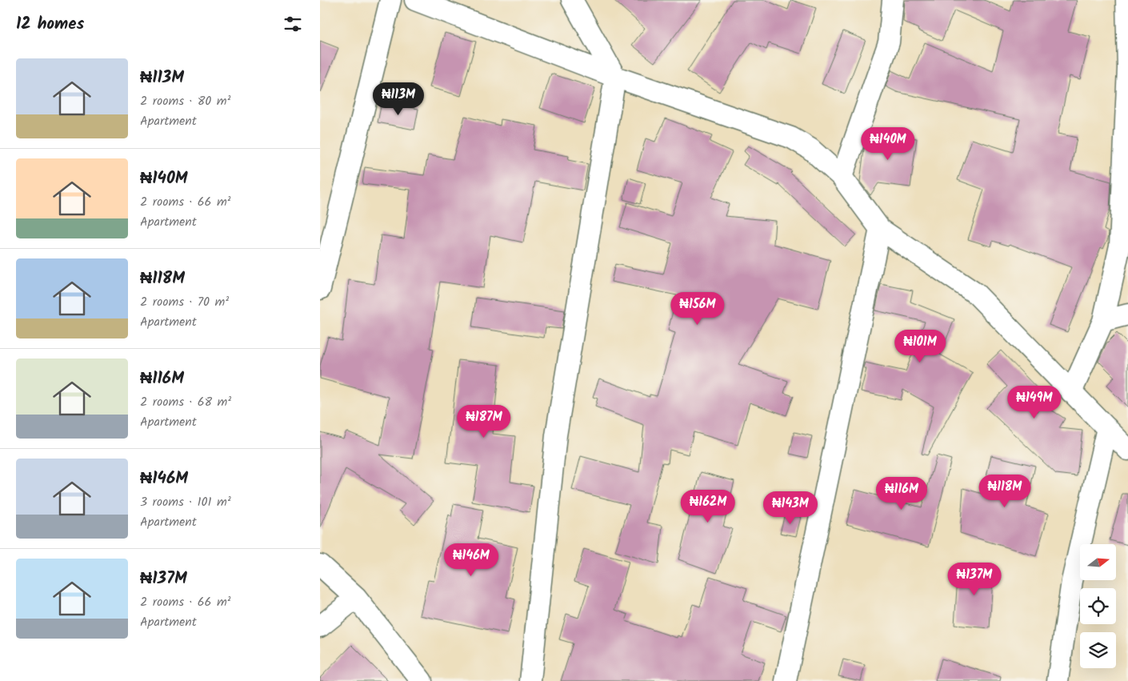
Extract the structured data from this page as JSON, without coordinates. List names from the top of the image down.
{
  "north": "right",
  "page": {
    "heading": "12 homes",
    "list": [
      {
        "name": "₦113M",
        "note": "2 rooms · 80 m² · Apartment"
      },
      {
        "name": "₦140M",
        "note": "2 rooms · 66 m² · Apartment"
      },
      {
        "name": "₦118M",
        "note": "2 rooms · 70 m² · Apartment"
      },
      {
        "name": "₦116M",
        "note": "2 rooms · 68 m² · Apartment"
      },
      {
        "name": "₦146M",
        "note": "3 rooms · 101 m² · Apartment"
      },
      {
        "name": "₦137M",
        "note": "2 rooms · 66 m² · Apartment"
      }
    ],
    "price": [
      "₦113M",
      "₦140M",
      "₦156M",
      "₦101M",
      "₦149M",
      "₦187M",
      "₦118M",
      "₦116M",
      "₦162M",
      "₦143M",
      "₦146M",
      "₦137M"
    ]
  }
}
